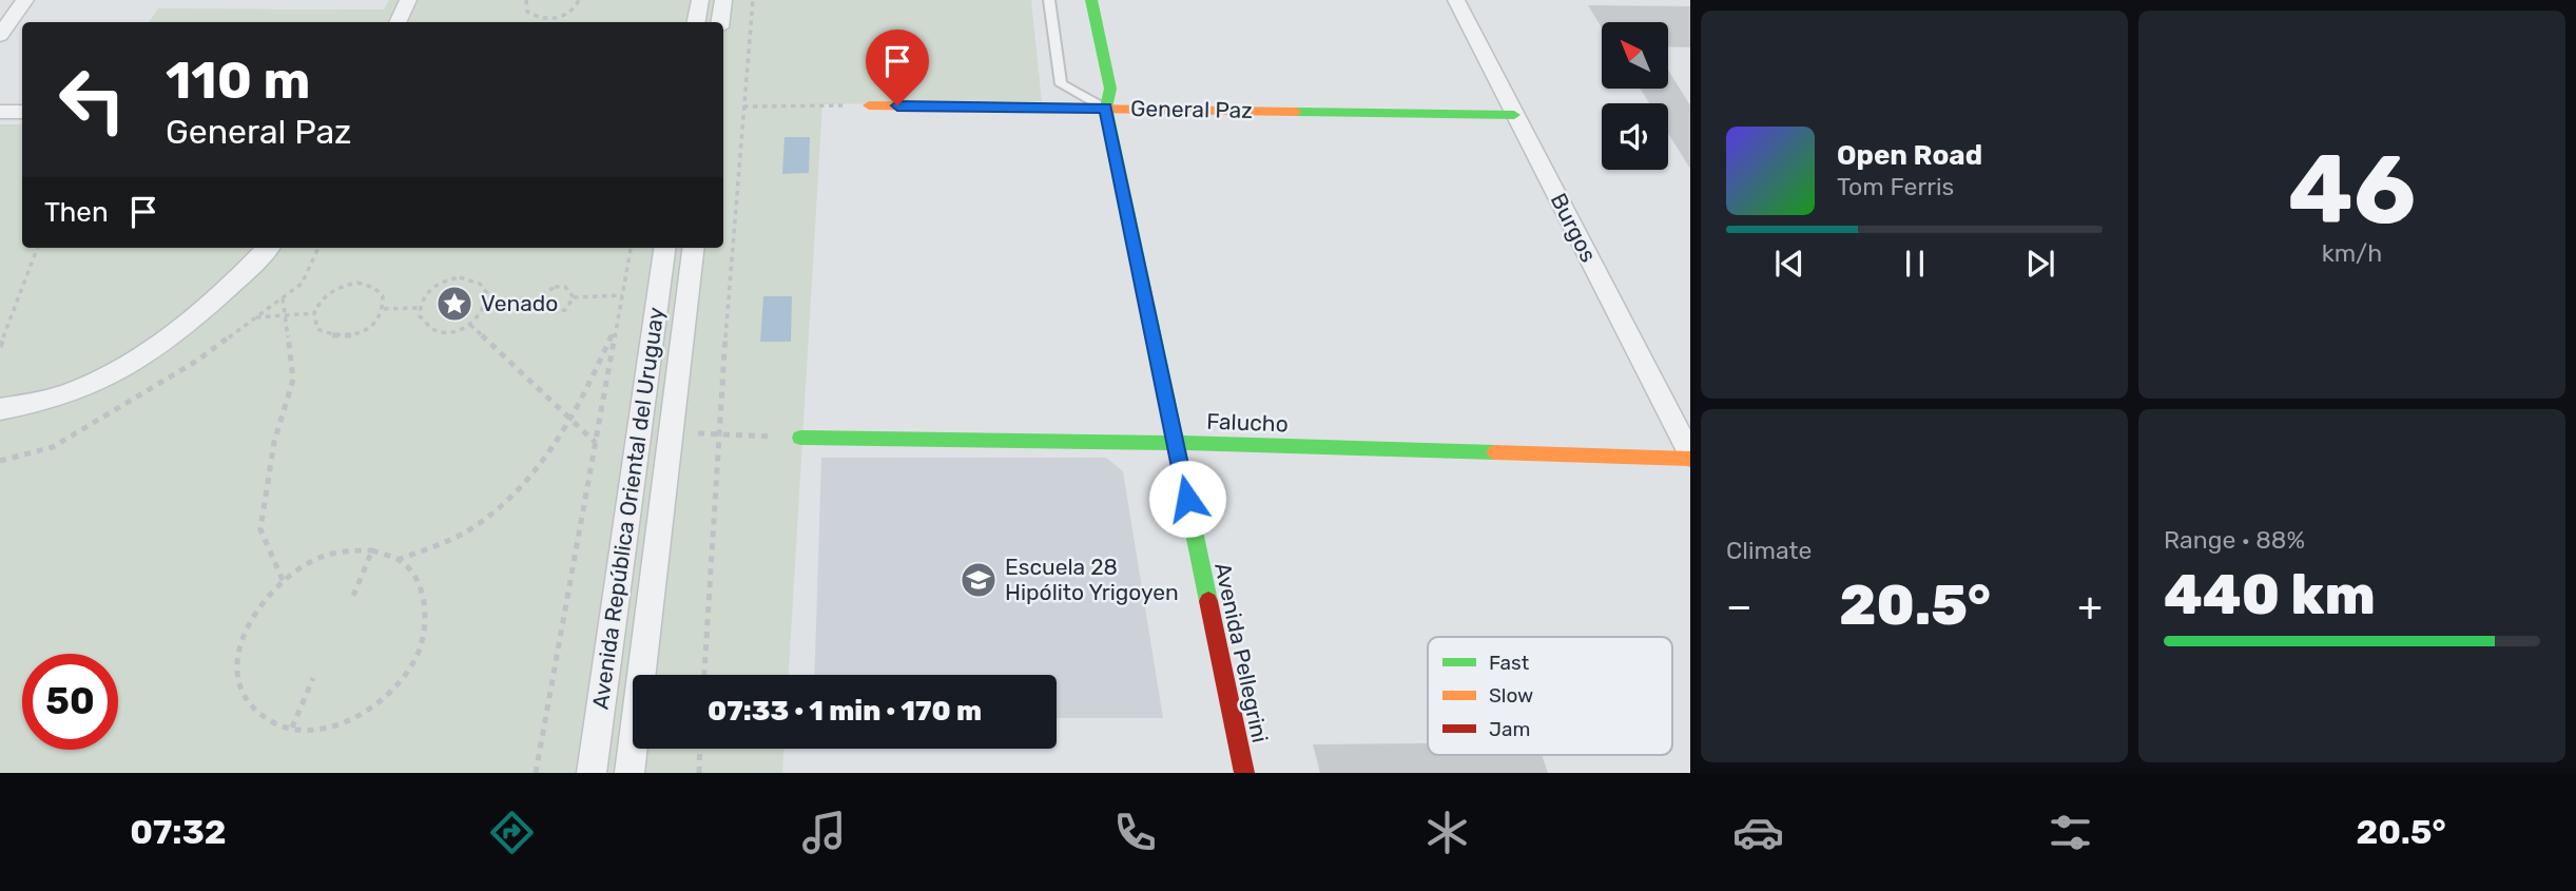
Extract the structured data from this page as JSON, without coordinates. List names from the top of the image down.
{
  "streets": {
    "street": [
      "General Paz",
      "Burgos",
      "Falucho",
      "Avenida República Oriental del Uruguay",
      "Avenida Pellegrini"
    ]
  },
  "crossings": [
    ["General Paz", "Burgos"],
    ["General Paz", "Avenida Pellegrini"],
    ["Burgos", "Falucho"],
    ["Falucho", "Avenida Pellegrini"]
  ],
  "places": {
    "place": ["Venado"],
    "school or university": ["Escuela 28 Hipólito Yrigoyen"]
  },
  "legend": ["Fast", "Slow", "Jam"],
  "north": "top left",
  "page": {
    "tile": [
      ["46", "km/h"],
      "Climate",
      ["Range · 88%", "440 km"]
    ],
    "turn": ["110 m", "General Paz"],
    "song": ["Open Road", "Tom Ferris"],
    "then": "Then",
    "heat": ["−", "20.5°", "+"],
    "limit": "50",
    "trip": "07:33 · 1 min · 170 m",
    "tabs": ["07:32", "20.5°"]
  }
}
